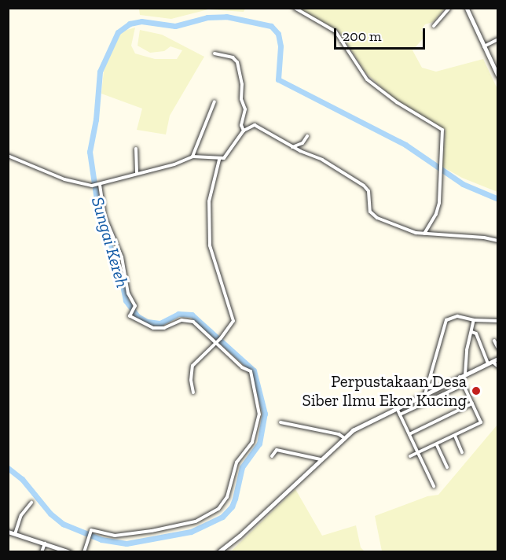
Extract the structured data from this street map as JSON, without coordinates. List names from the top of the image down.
{
  "water": ["Sungai Kereh"],
  "places": ["Perpustakaan Desa Siber Ilmu Ekor Kucing"],
  "scale_bar": "200 m"
}
